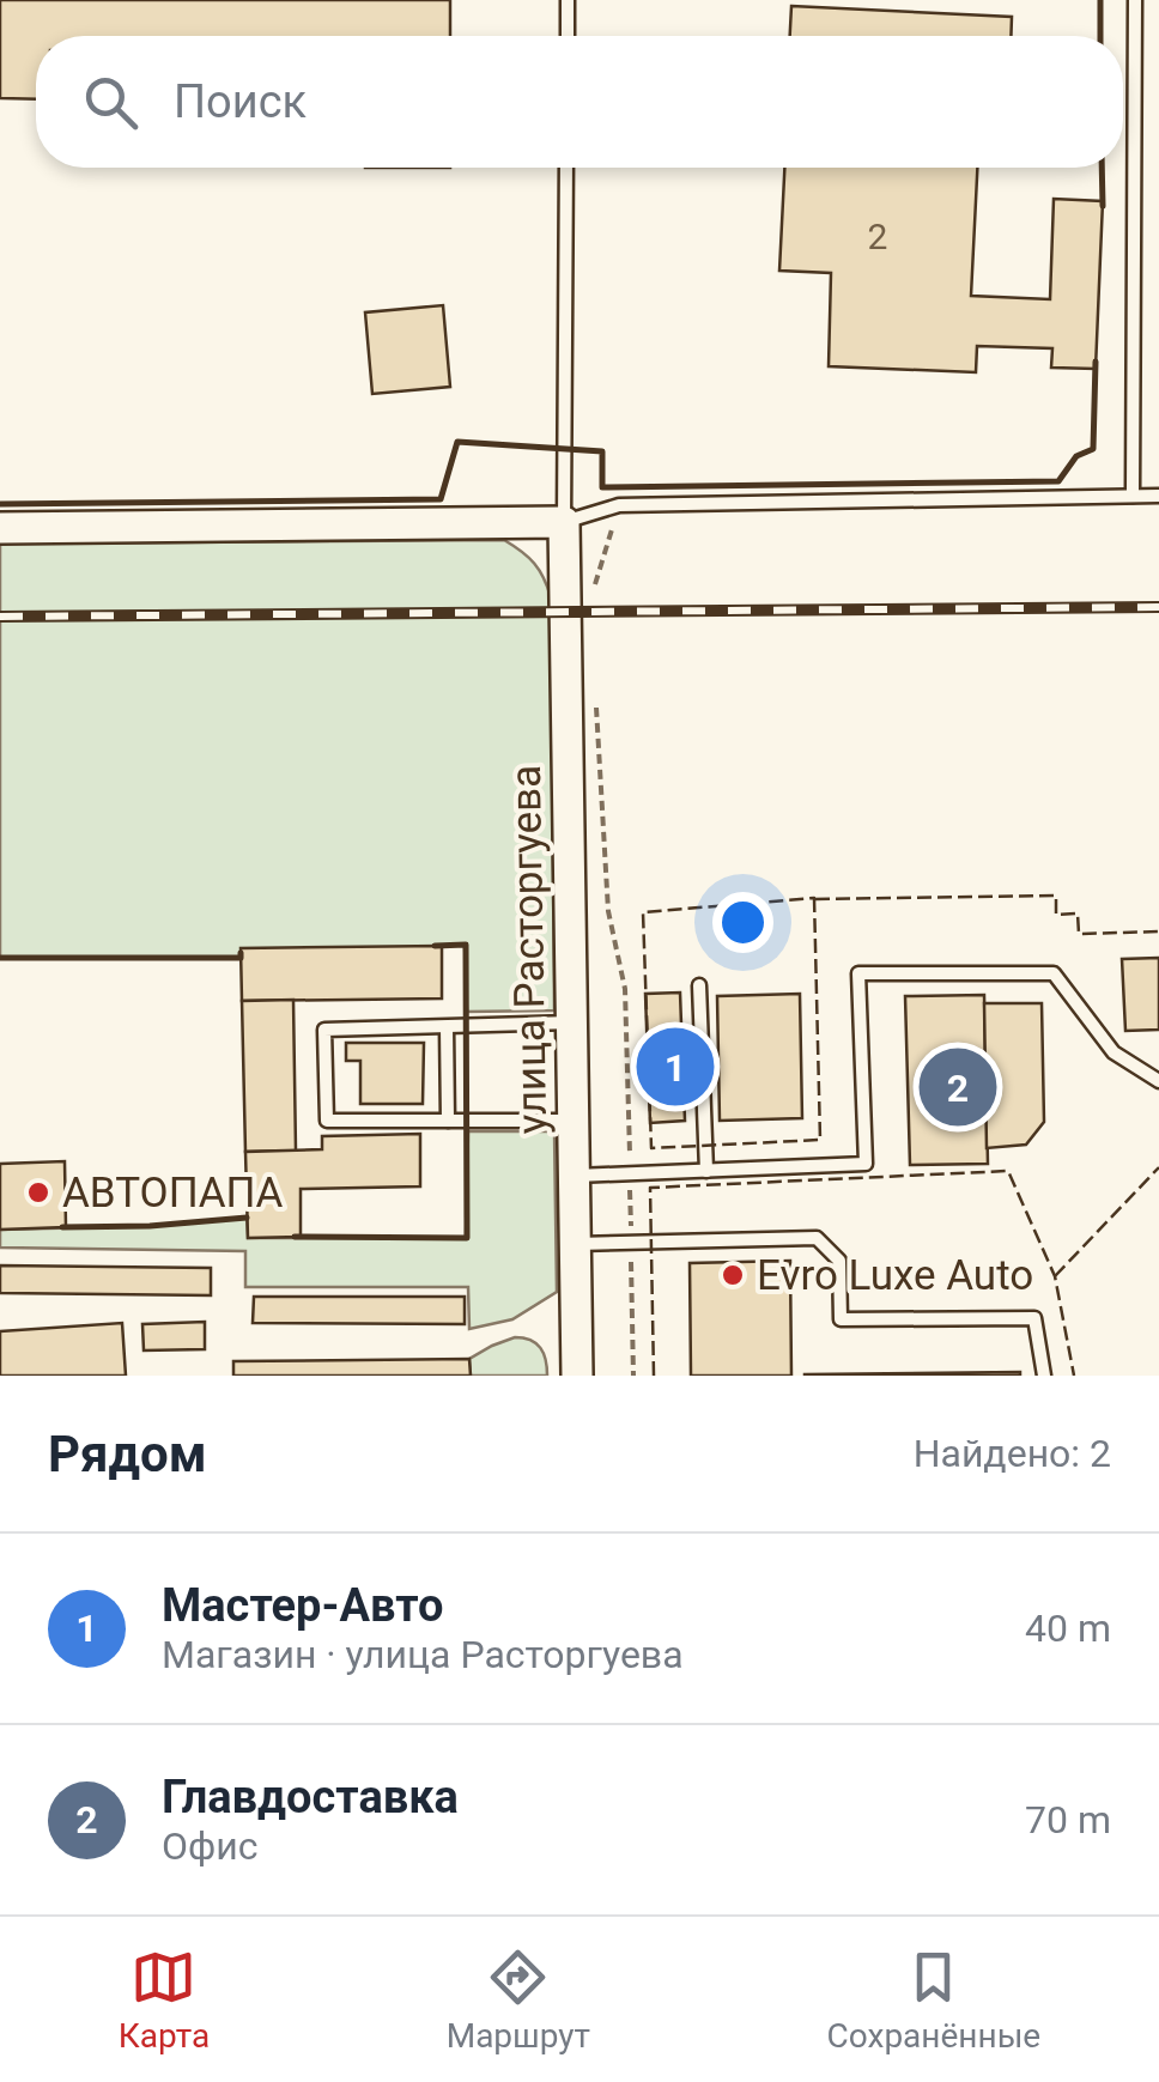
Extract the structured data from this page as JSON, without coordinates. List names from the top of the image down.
{
  "streets": {
    "street": ["улица Расторгуева"]
  },
  "places": ["АВТОПАПА", "Evro Luxe Auto"],
  "house_numbers": ["2"],
  "page": {
    "search": "Поиск",
    "pins": ["1", "2"],
    "heading": ["Рядом", "Найдено: 2"],
    "list": [
      {
        "mark": "1",
        "name": "Мастер-Авто",
        "note": "Магазин · улица Расторгуева",
        "value": "40 m"
      },
      {
        "mark": "2",
        "name": "Главдоставка",
        "note": "Офис",
        "value": "70 m"
      }
    ],
    "nav": ["Карта", "Маршрут", "Сохранённые"]
  }
}
